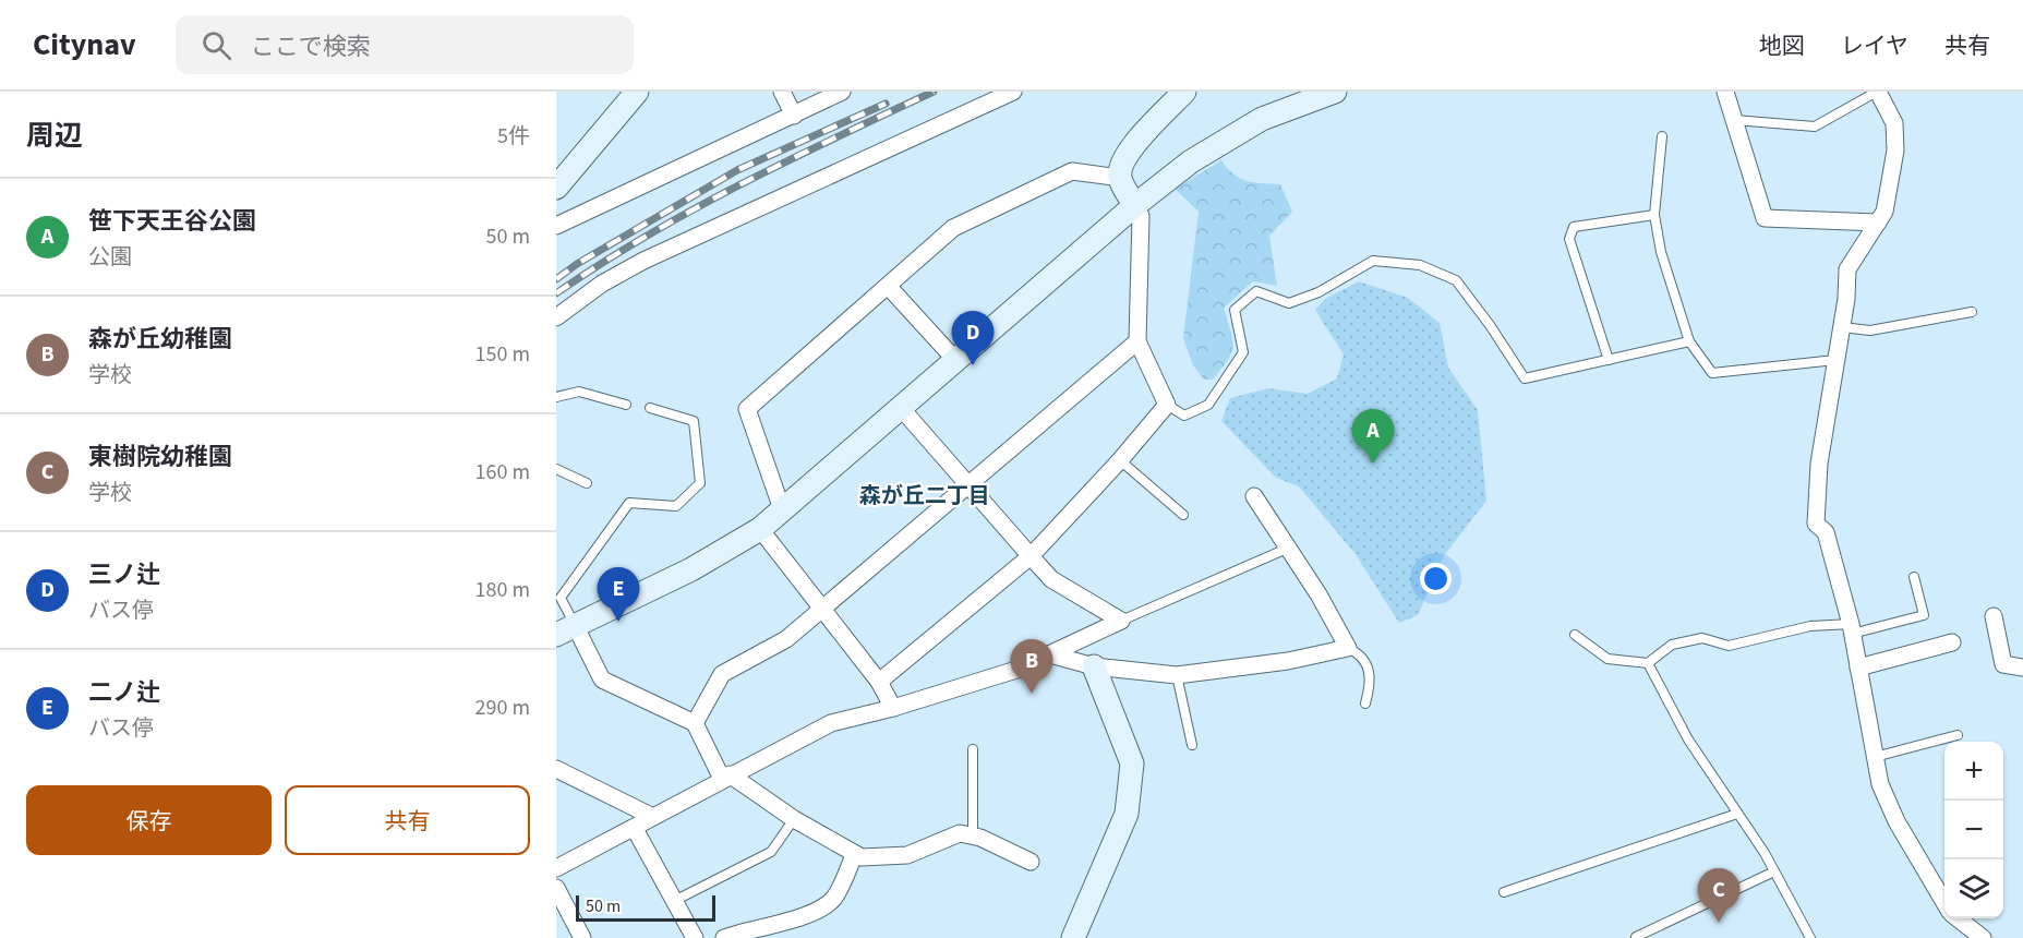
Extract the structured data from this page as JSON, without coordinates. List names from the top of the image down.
{
  "districts": ["森が丘二丁目"],
  "scale_bar": "50 m",
  "page": {
    "header": "Citynav",
    "search": "ここで検索",
    "nav": ["地図", "レイヤ", "共有"],
    "heading": ["周辺", "5件"],
    "list": [
      {
        "mark": "A",
        "name": "笹下天王谷公園",
        "note": "公園",
        "value": "50 m"
      },
      {
        "mark": "B",
        "name": "森が丘幼稚園",
        "note": "学校",
        "value": "150 m"
      },
      {
        "mark": "C",
        "name": "東樹院幼稚園",
        "note": "学校",
        "value": "160 m"
      },
      {
        "mark": "D",
        "name": "三ノ辻",
        "note": "バス停",
        "value": "180 m"
      },
      {
        "mark": "E",
        "name": "二ノ辻",
        "note": "バス停",
        "value": "290 m"
      }
    ],
    "pins": [
      "D",
      "A",
      "E",
      "B",
      "C"
    ],
    "map_buttons": ["+", "−"],
    "buttons": ["保存", "共有"],
    "scale": "50 m"
  }
}
